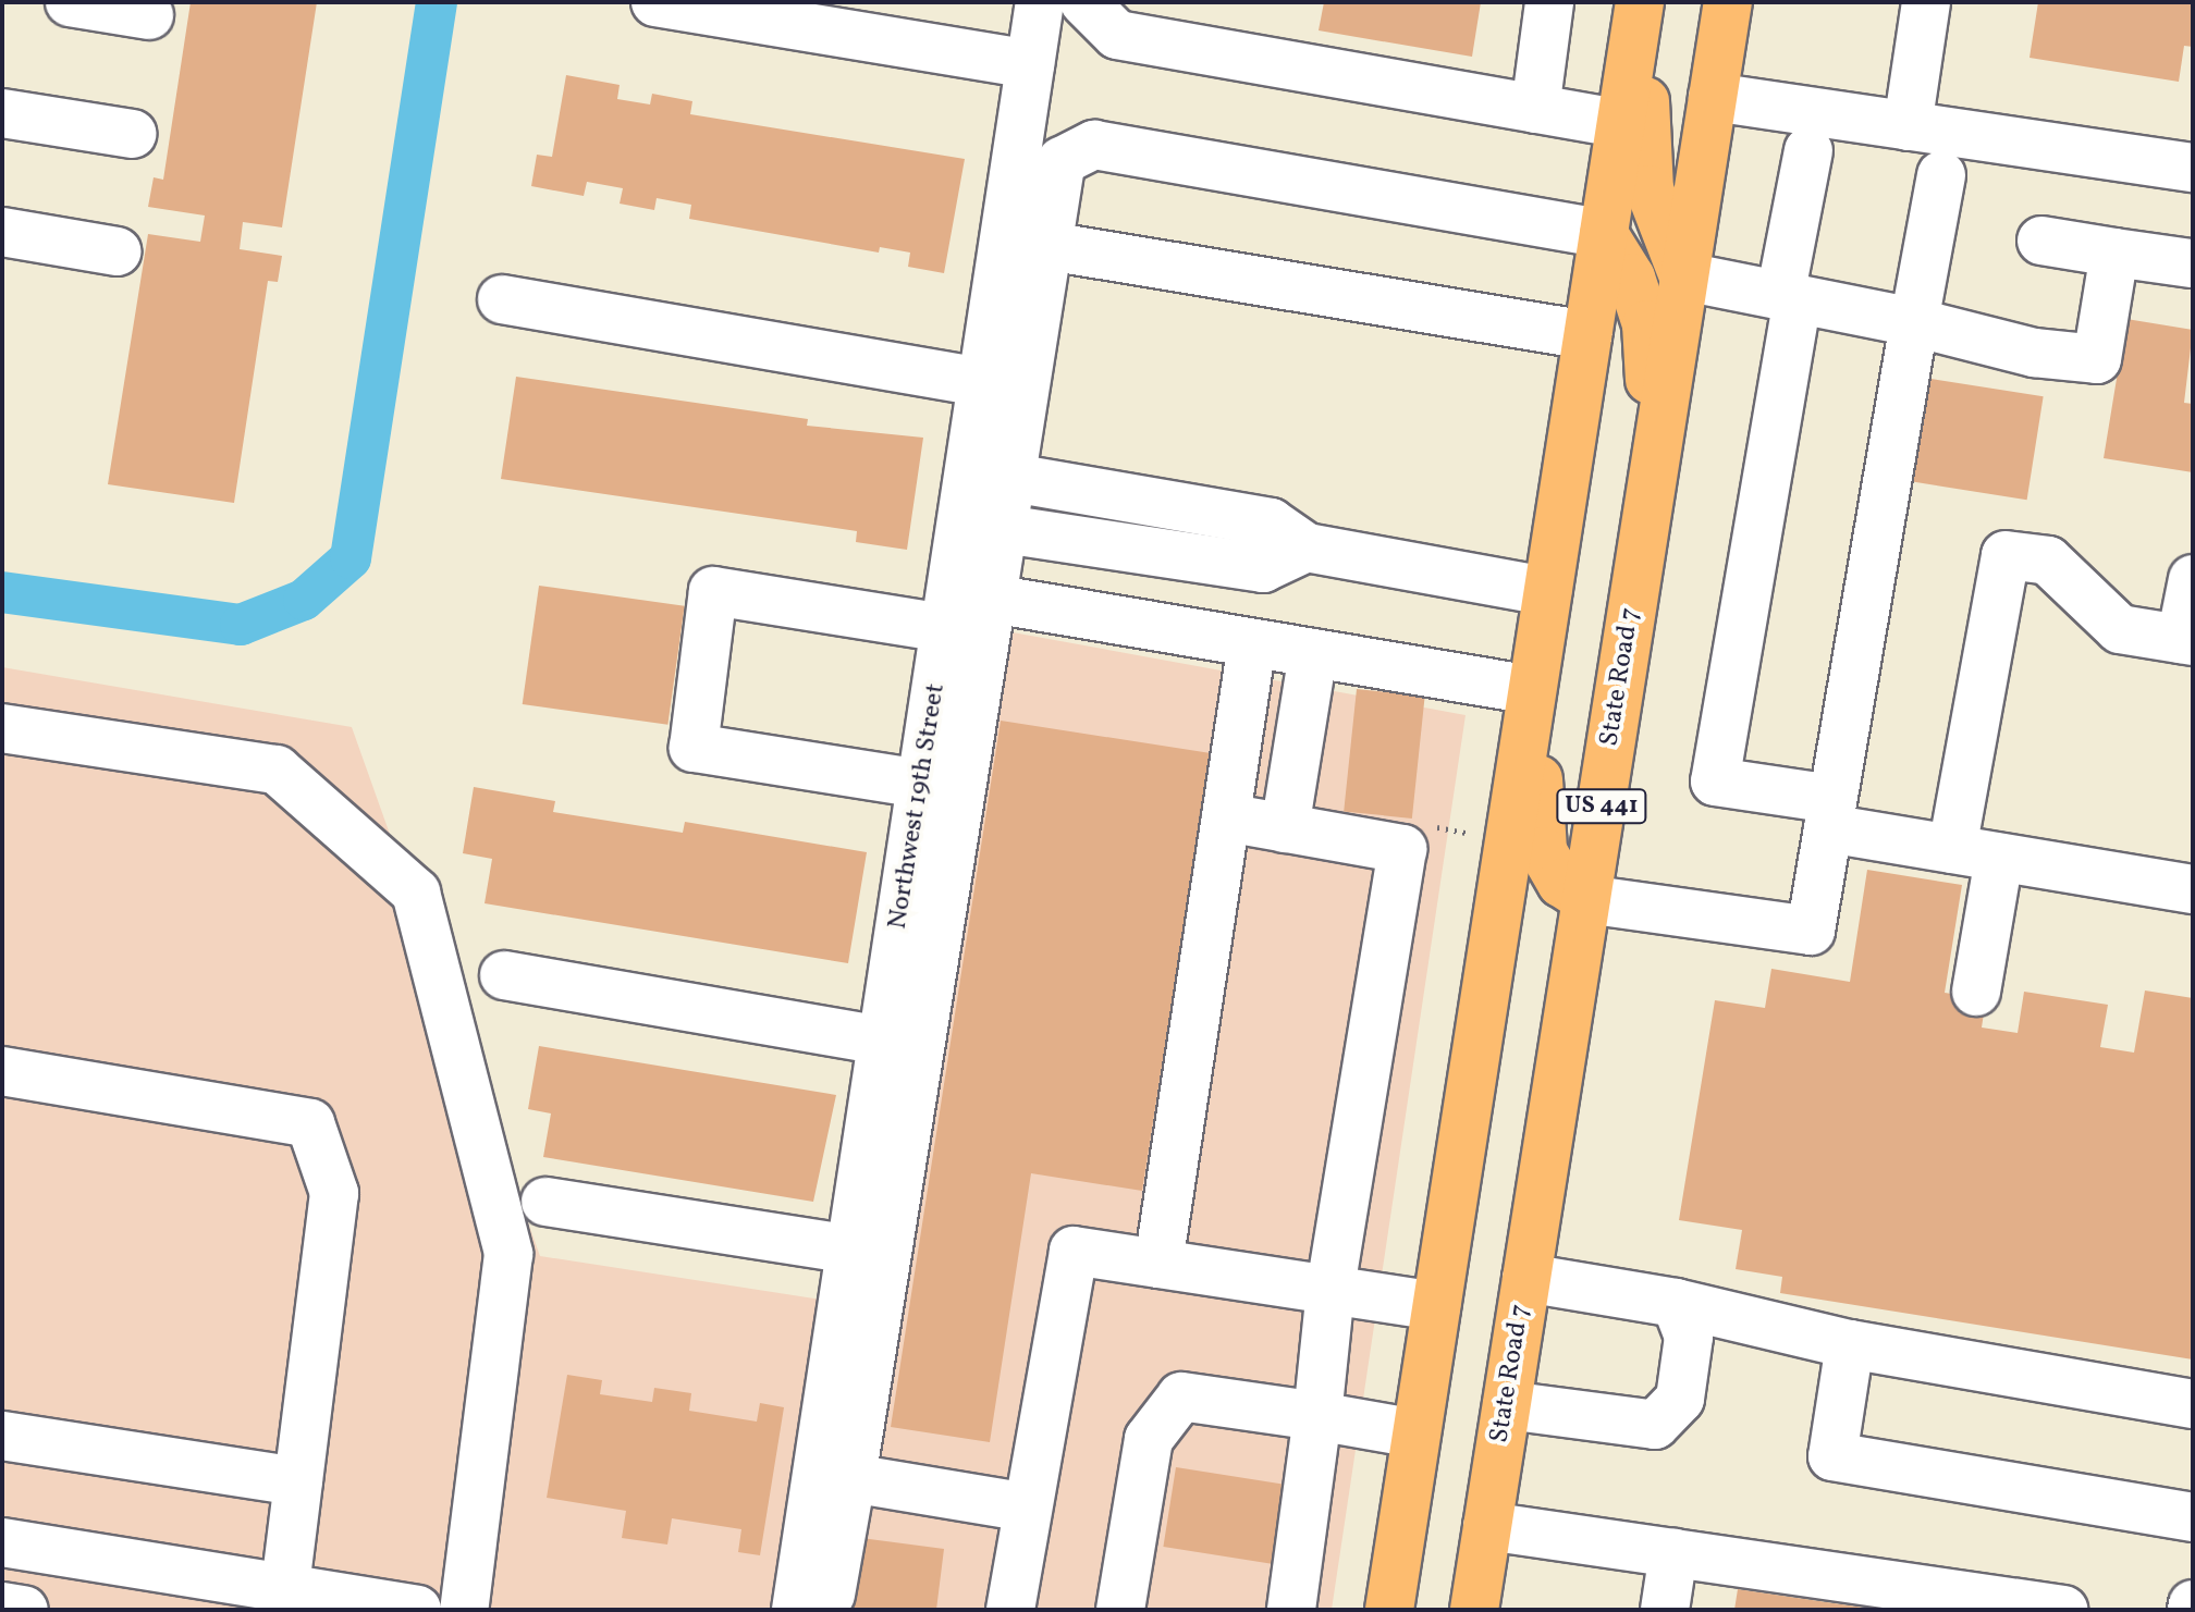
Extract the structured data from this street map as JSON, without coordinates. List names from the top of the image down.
{
  "streets": {
    "main road": ["State Road 7", "US 441"],
    "street": ["Northwest 19th Street"]
  }
}
